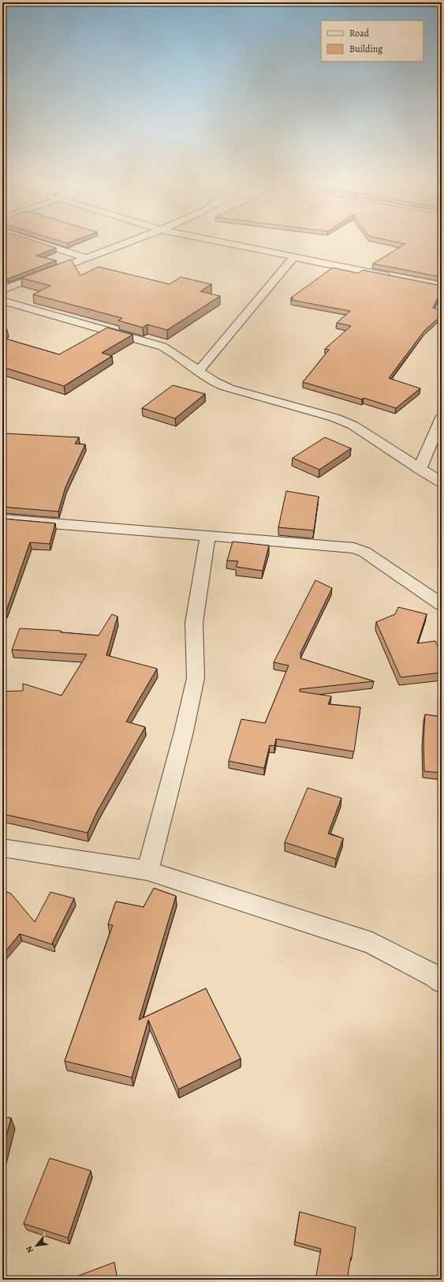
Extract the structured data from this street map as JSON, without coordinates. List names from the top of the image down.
{
  "legend": ["Road", "Building"],
  "north": "bottom left"
}
